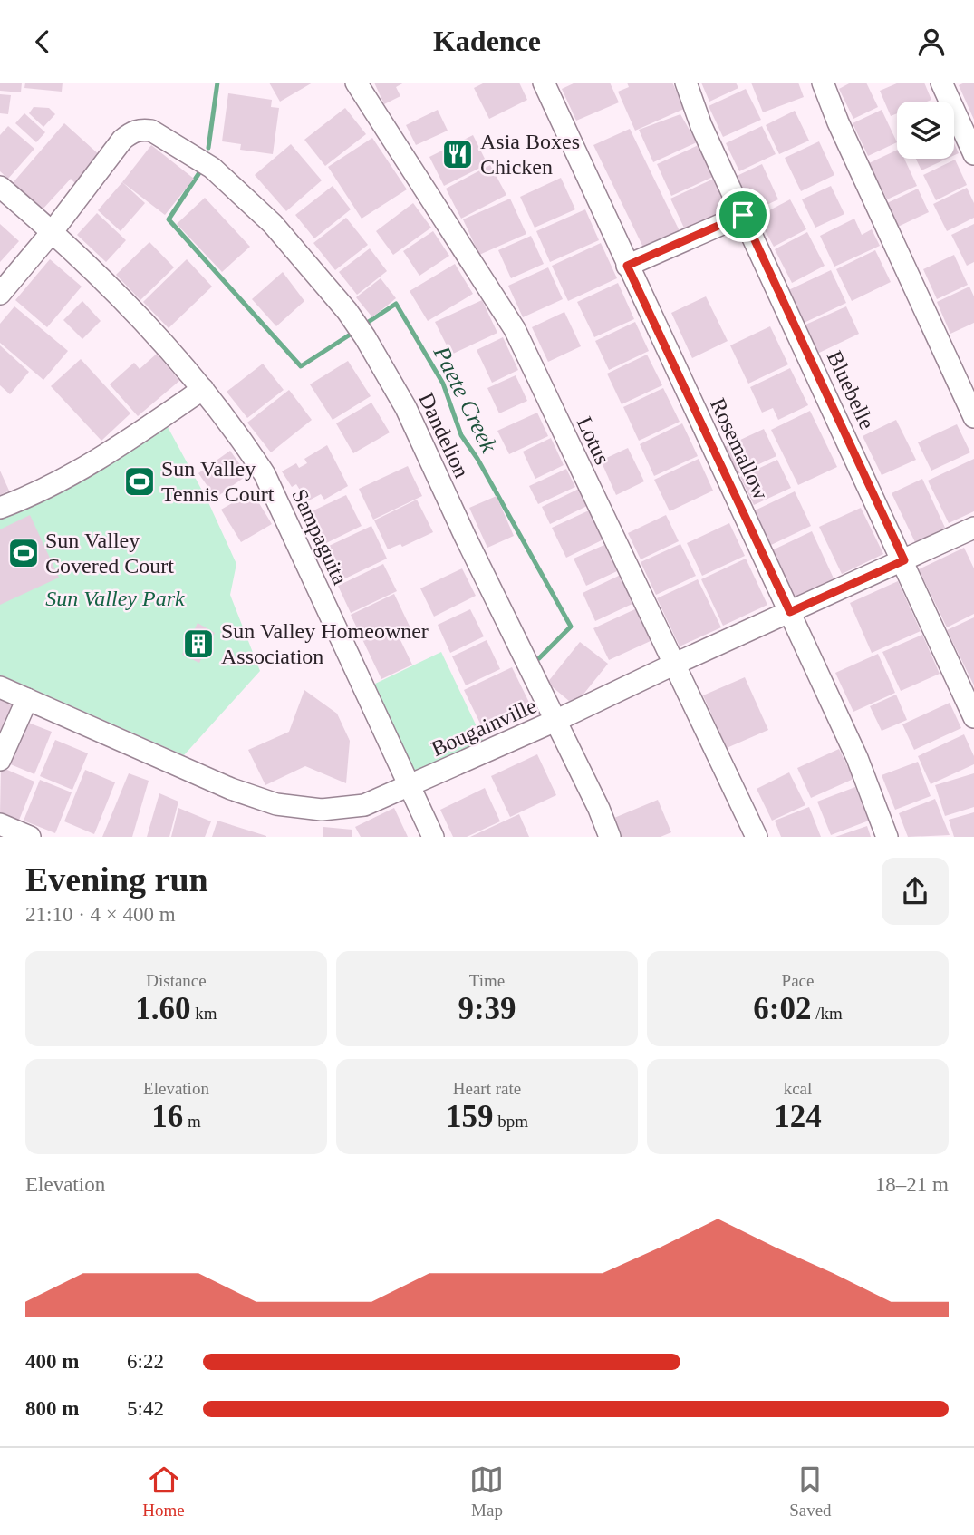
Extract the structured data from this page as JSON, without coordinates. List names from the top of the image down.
{
  "streets": {
    "street": [
      "Bluebelle",
      "Dandelion",
      "Lotus",
      "Rosemallow",
      "Sampaguita",
      "Bougainville"
    ]
  },
  "crossings": [
    ["Bluebelle", "Bougainville"],
    ["Dandelion", "Sampaguita"],
    ["Dandelion", "Bougainville"],
    ["Lotus", "Bougainville"],
    ["Rosemallow", "Bougainville"],
    ["Sampaguita", "Bougainville"]
  ],
  "water": ["Paete Creek"],
  "parks": ["Sun Valley Park"],
  "places": {
    "restaurant": ["Asia Boxes Chicken"],
    "sports": ["Sun Valley Tennis Court", "Sun Valley Covered Court"],
    "building": ["Sun Valley Homeowner Association"]
  },
  "page": {
    "header": "Kadence",
    "heading": ["Evening run", "21:10 · 4 × 400 m"],
    "stats": [
      ["Distance", "1.60 km"],
      ["Time", "9:39"],
      ["Pace", "6:02 /km"],
      ["Elevation", "16 m"],
      ["Heart rate", "159 bpm"],
      ["kcal", "124"]
    ],
    "chart": ["Elevation", "18–21 m"],
    "list": [
      {
        "name": "400 m",
        "note": "6:22"
      },
      {
        "name": "800 m",
        "note": "5:42"
      }
    ],
    "tabs": ["Home", "Map", "Saved"]
  }
}
